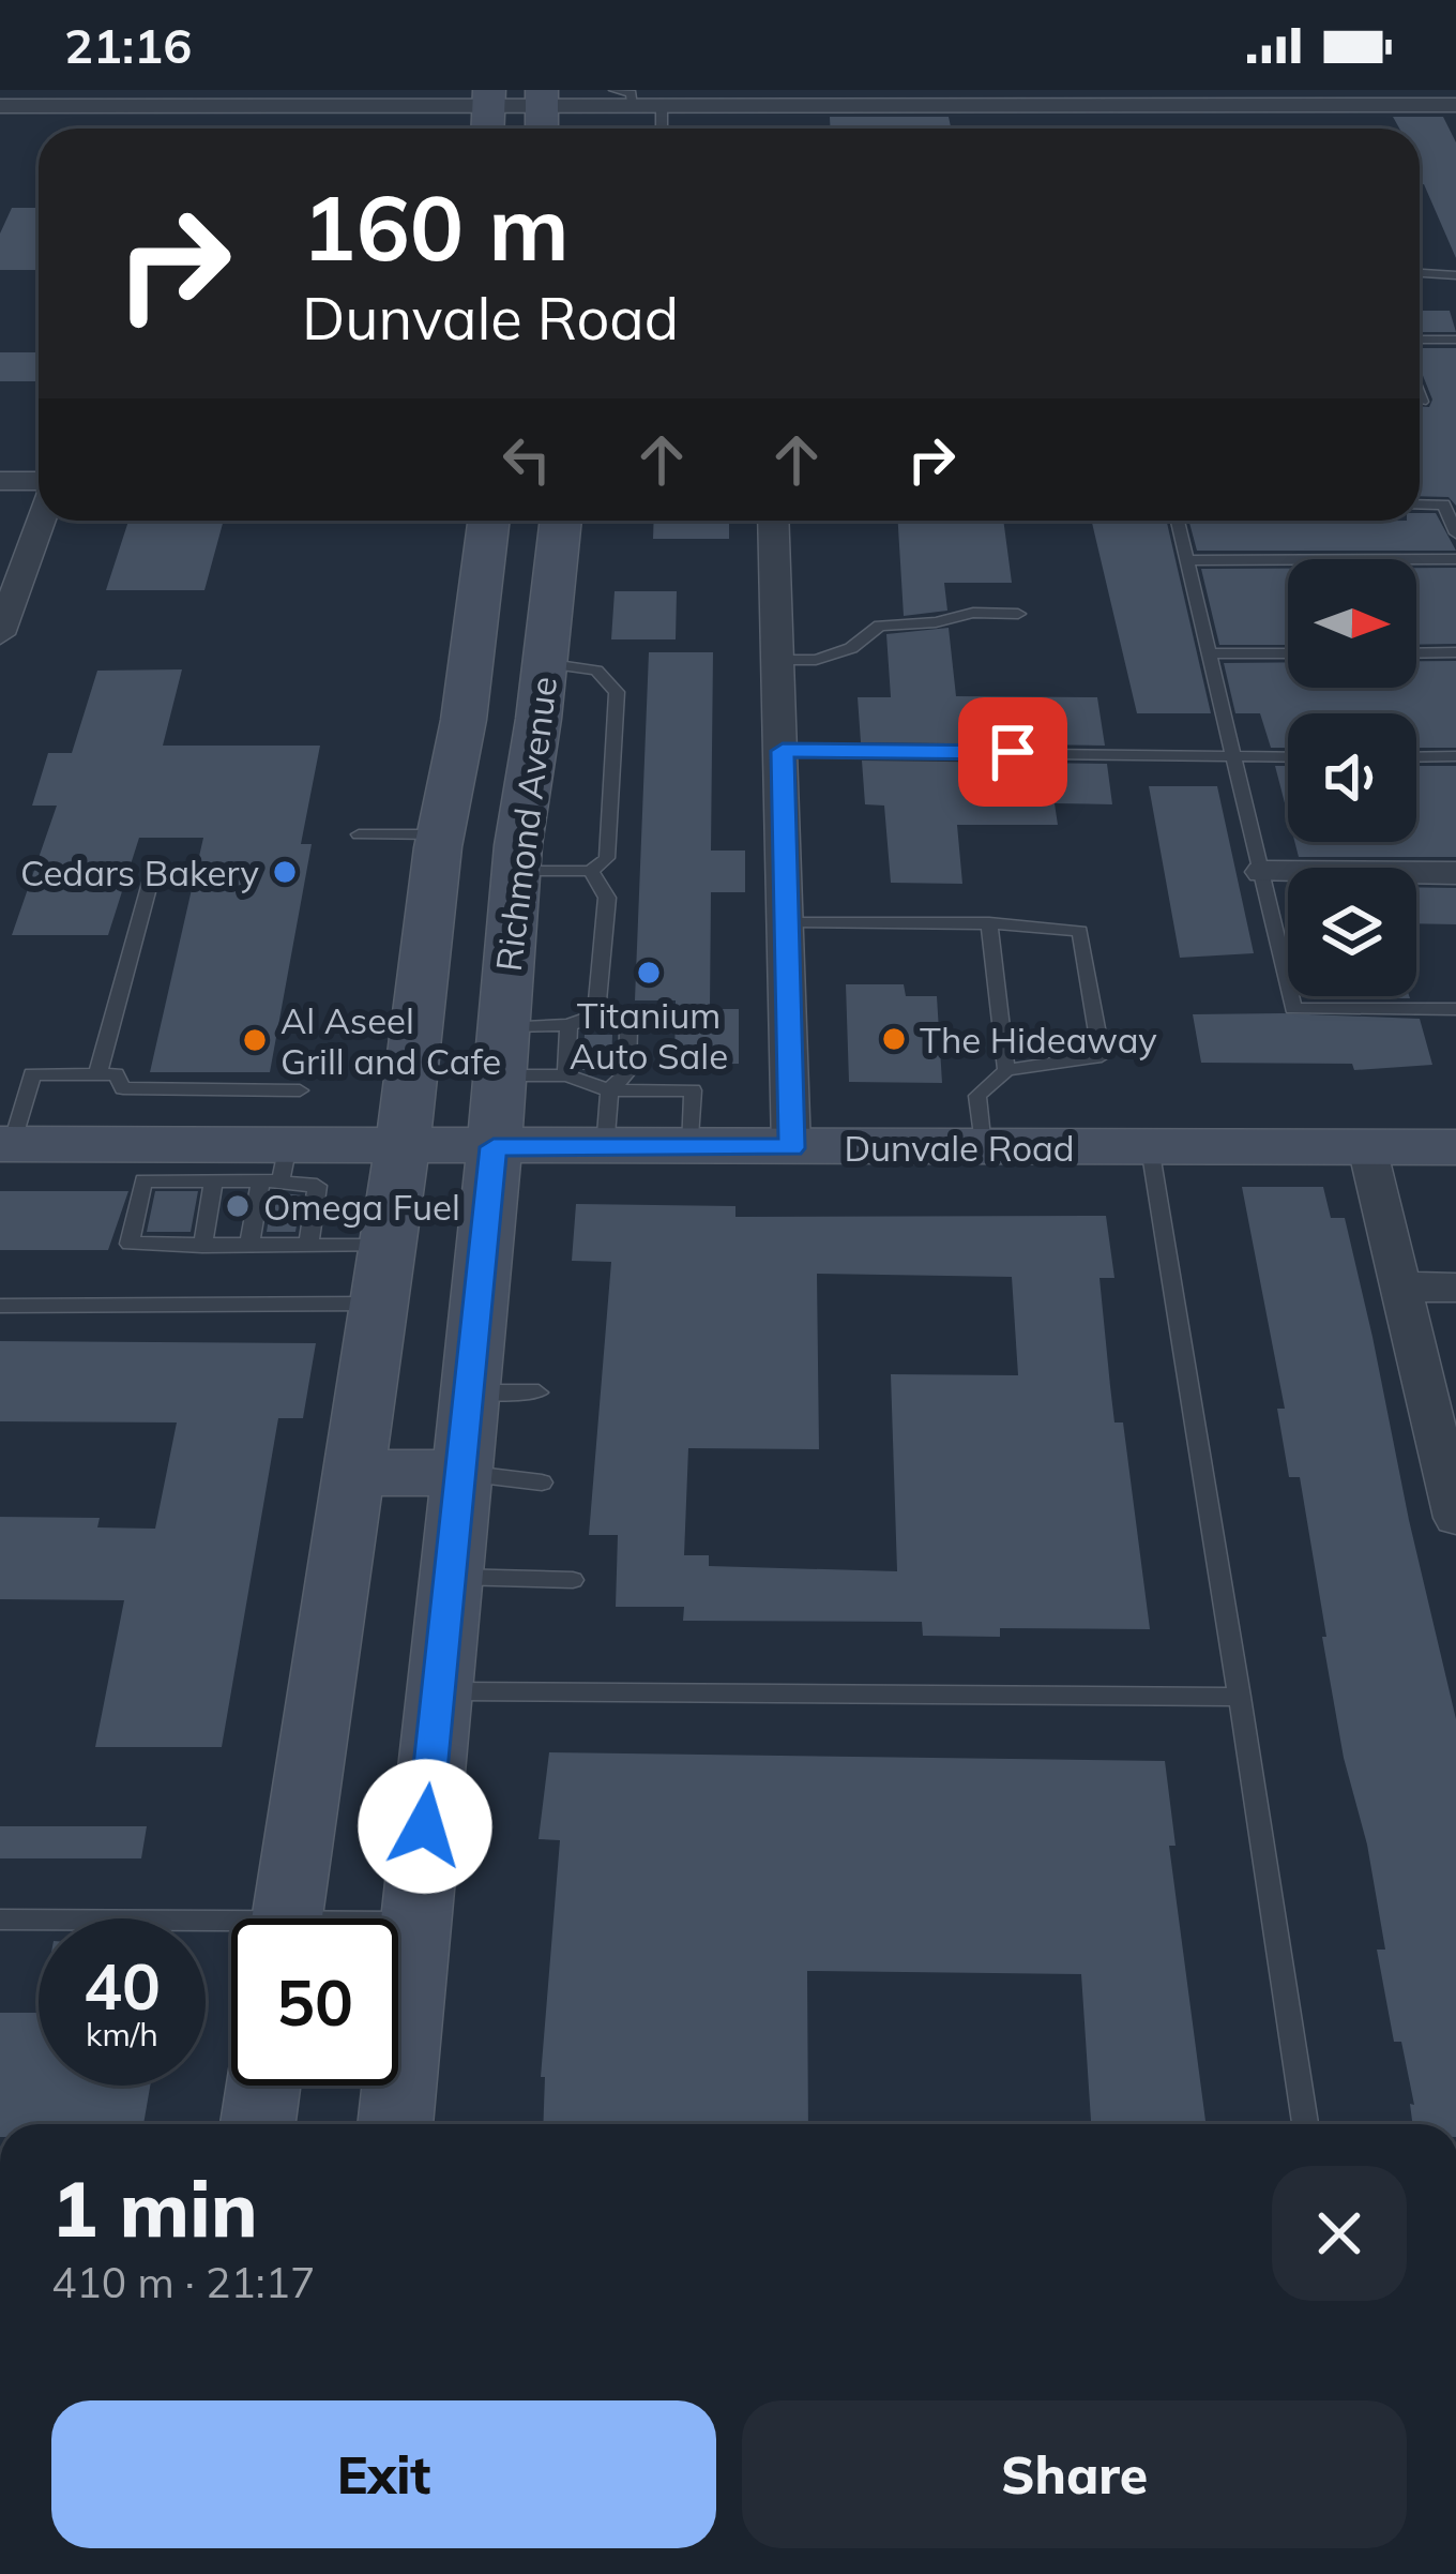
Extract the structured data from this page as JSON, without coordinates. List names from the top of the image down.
{
  "streets": {
    "main road": ["Richmond Avenue", "Dunvale Road"]
  },
  "crossings": [
    ["Richmond Avenue", "Dunvale Road"]
  ],
  "places": [
    "Cedars Bakery",
    "Titanium Auto Sale",
    "The Hideaway",
    "Al Aseel Grill and Cafe",
    "Omega Fuel"
  ],
  "north": "right",
  "page": {
    "status": "21:16",
    "turn": ["160 m", "Dunvale Road"],
    "speed": "40 km/h",
    "limit": "50",
    "heading": ["1 min", "410 m · 21:17"],
    "buttons": ["Exit", "Share"]
  }
}
